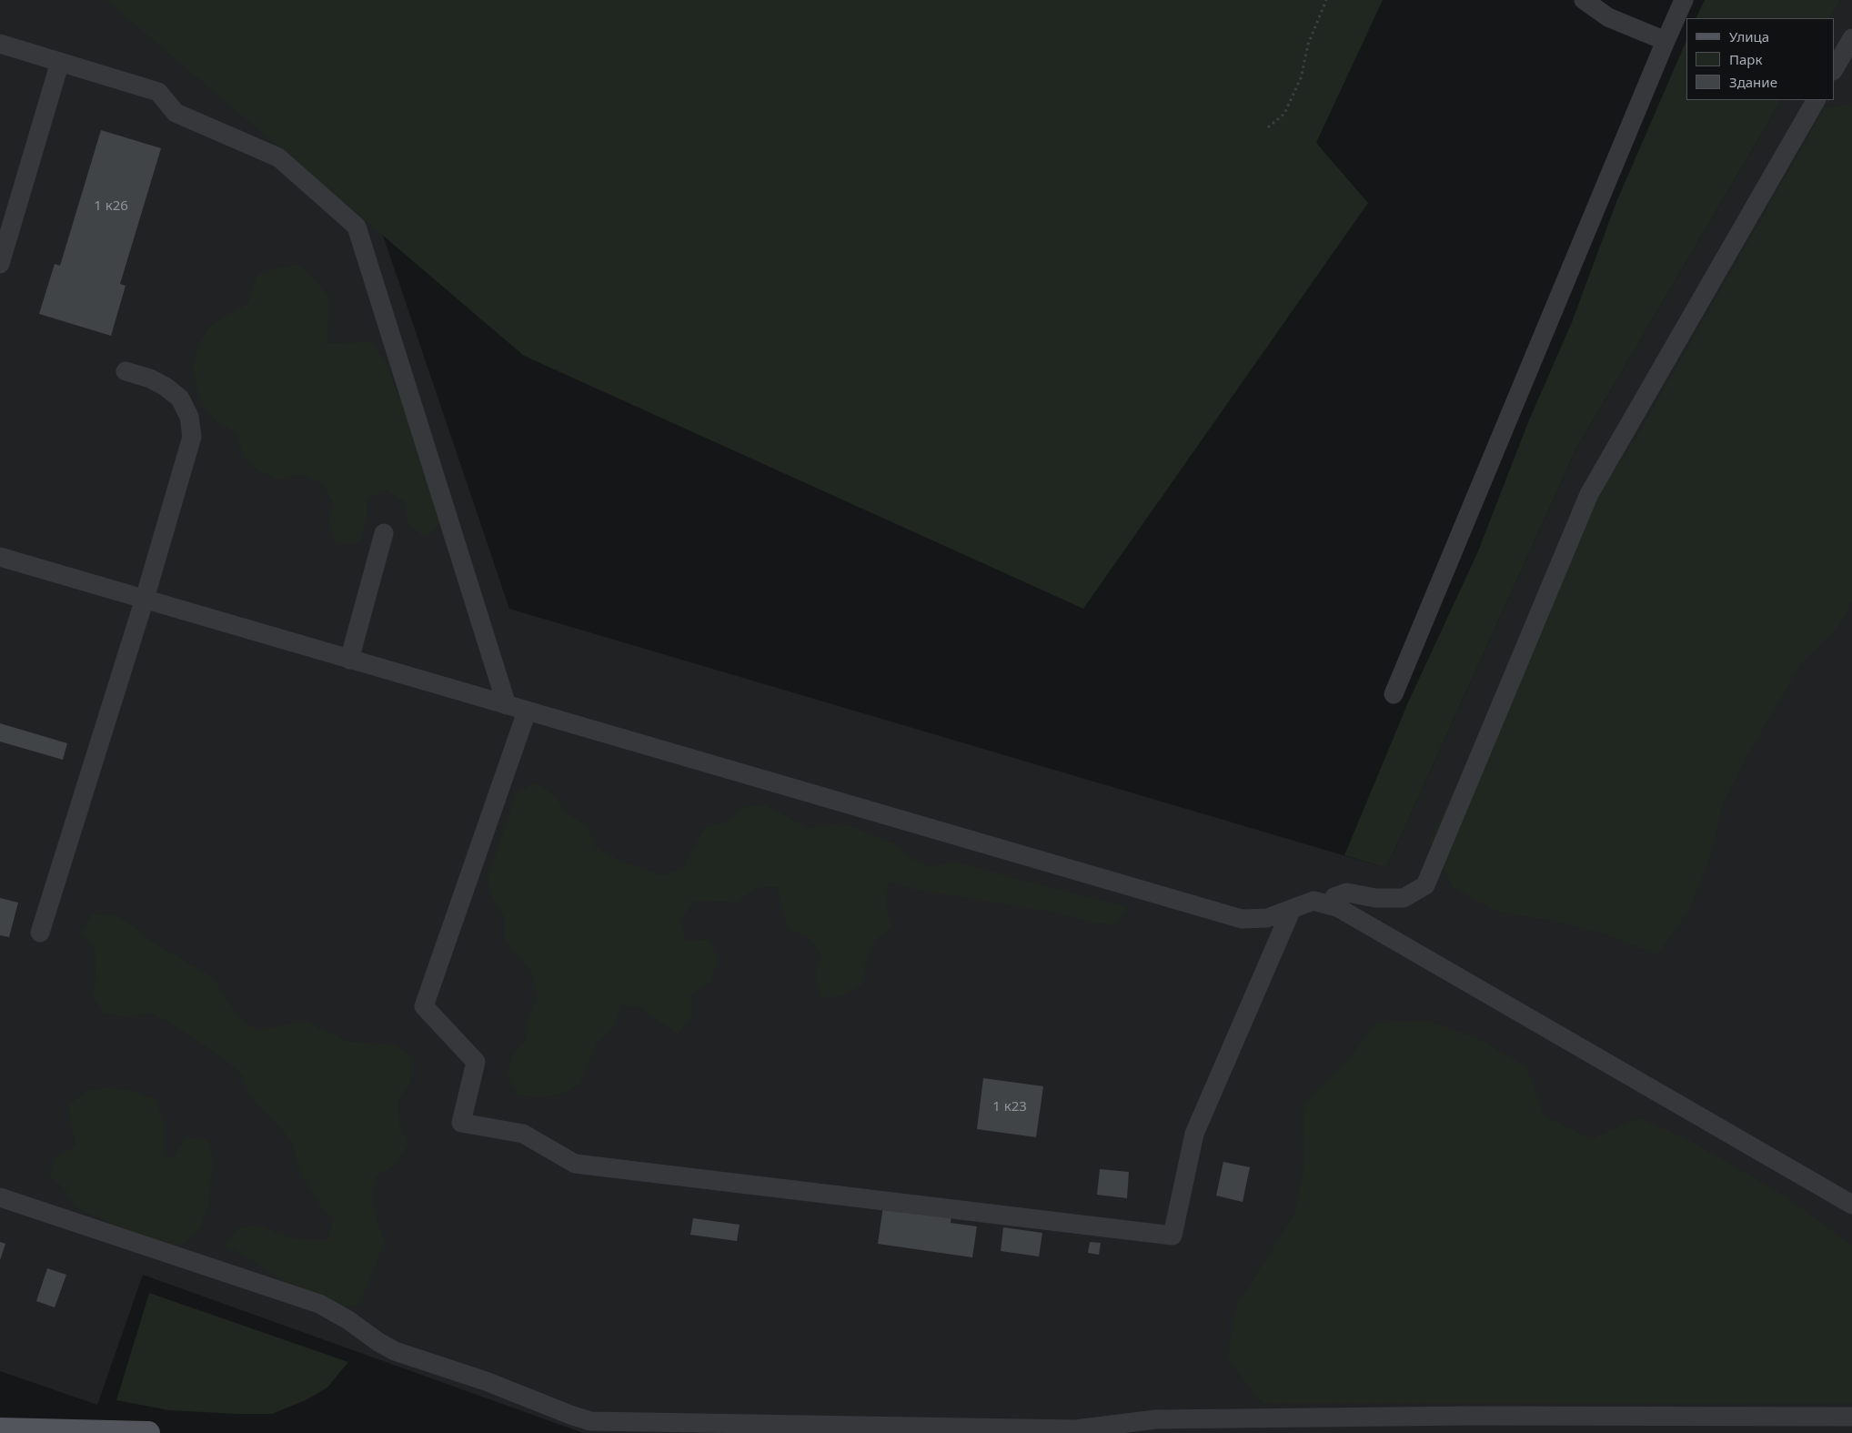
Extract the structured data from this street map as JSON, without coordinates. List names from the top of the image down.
{
  "house_numbers": ["1 к26", "1 к23"],
  "legend": ["Улица", "Парк", "Здание"]
}
